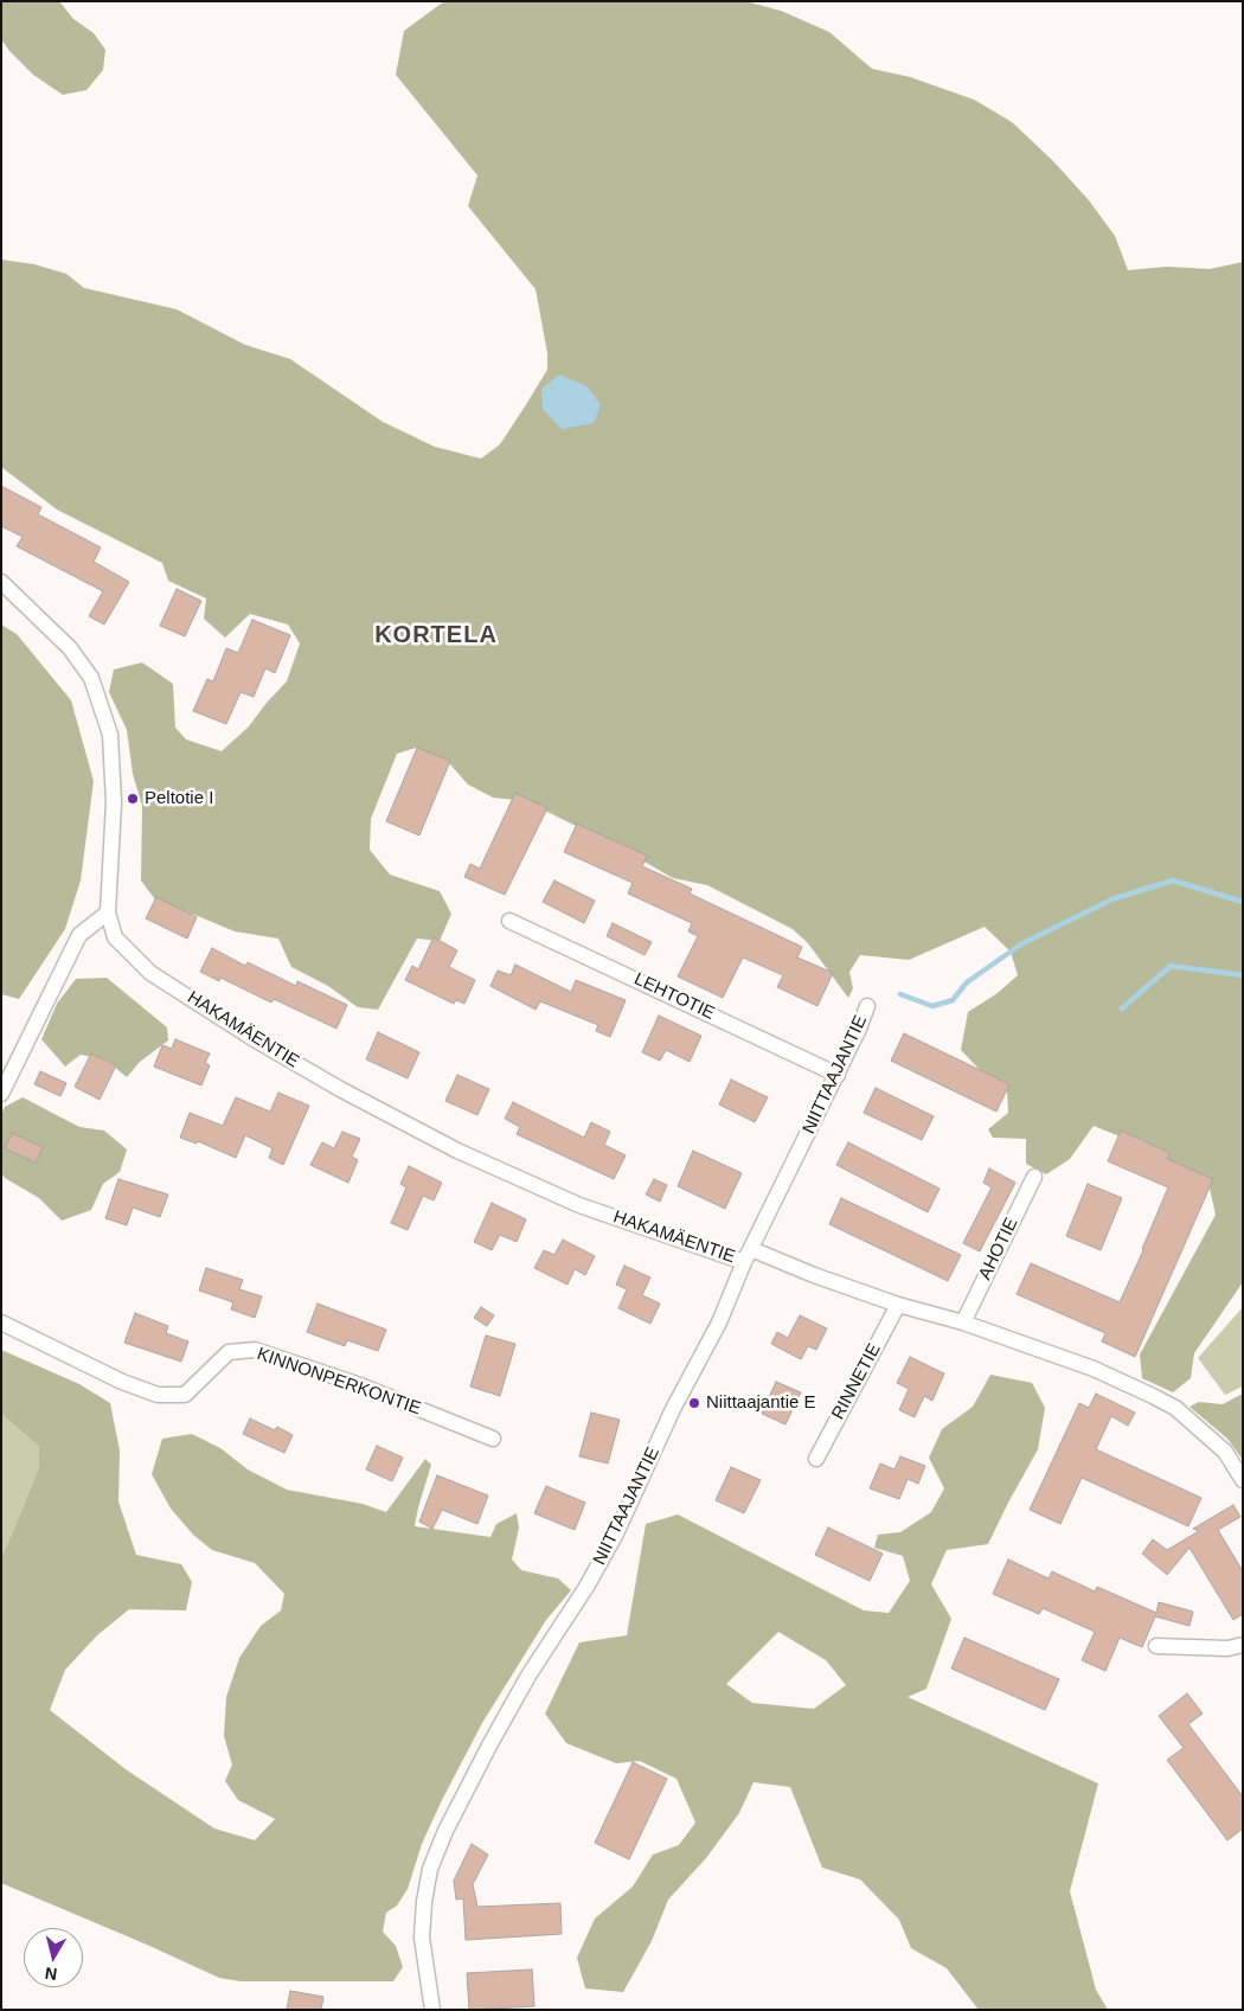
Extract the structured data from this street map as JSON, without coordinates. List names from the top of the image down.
{
  "streets": {
    "street": [
      "LEHTOTIE",
      "HAKAMÄENTIE",
      "NIITTAAJANTIE",
      "AHOTIE",
      "KINNONPERKONTIE",
      "RINNETIE"
    ]
  },
  "crossings": [
    ["LEHTOTIE", "NIITTAAJANTIE"],
    ["HAKAMÄENTIE", "NIITTAAJANTIE"],
    ["HAKAMÄENTIE", "AHOTIE"],
    ["HAKAMÄENTIE", "RINNETIE"]
  ],
  "districts": ["KORTELA"],
  "places": ["Peltotie I", "Niittaajantie E"],
  "north": "bottom"
}
